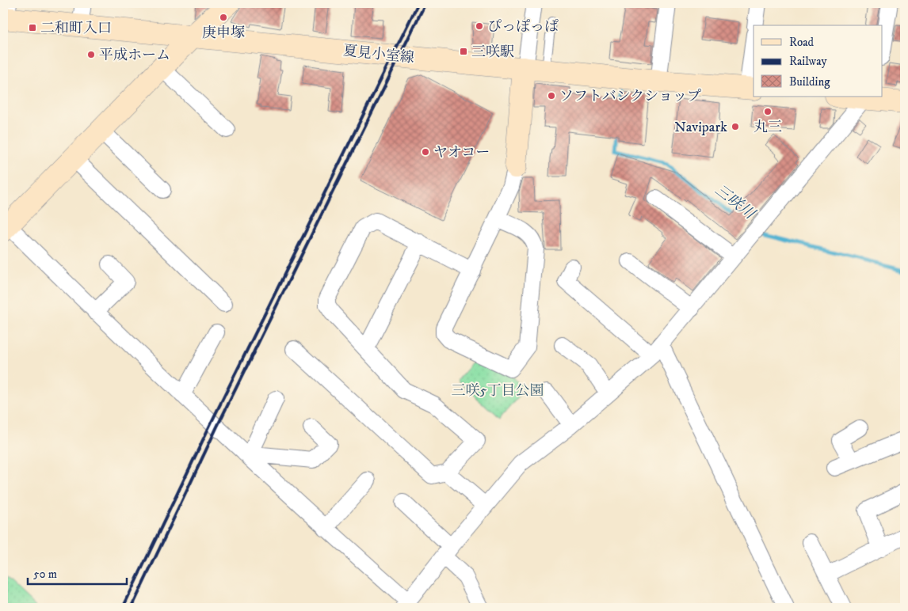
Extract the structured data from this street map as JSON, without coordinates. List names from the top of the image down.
{
  "streets": {
    "main road": ["夏見小室線"]
  },
  "water": ["三咲川"],
  "parks": ["三咲5丁目公園"],
  "places": {
    "other": [
      "庚申塚",
      "ぴっぽっぱ",
      "平成ホーム",
      "ソフトバンクショップ",
      "丸三",
      "Navipark",
      "ヤオコー"
    ],
    "transit": ["二和町入口", "三咲駅"]
  },
  "legend": ["Road", "Railway", "Building"],
  "scale_bar": "50 m"
}
